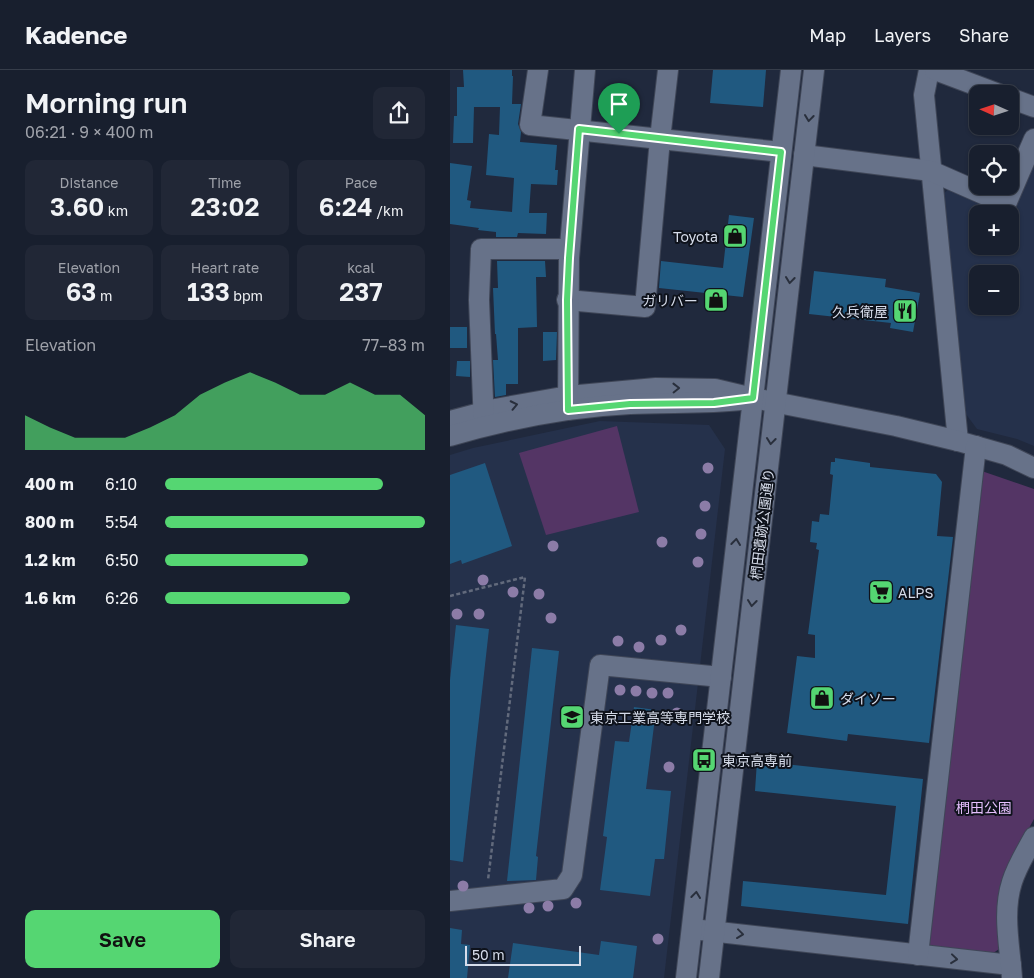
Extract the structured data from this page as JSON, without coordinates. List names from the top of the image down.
{
  "streets": {
    "street": ["椚田遺跡公園通り"]
  },
  "parks": ["椚田公園"],
  "places": {
    "shop": ["Toyota", "ガリバー", "ダイソー"],
    "restaurant": ["久兵衛屋"],
    "supermarket": ["ALPS"],
    "school or university": ["東京工業高等専門学校"],
    "bus stop": ["東京高専前"]
  },
  "scale_bar": "50 m",
  "north": "left",
  "page": {
    "header": "Kadence",
    "nav": ["Map", "Layers", "Share"],
    "heading": ["Morning run", "06:21 · 9 × 400 m"],
    "map_buttons": ["+", "−"],
    "stats": [
      ["Distance", "3.60 km"],
      ["Time", "23:02"],
      ["Pace", "6:24 /km"],
      ["Elevation", "63 m"],
      ["Heart rate", "133 bpm"],
      ["kcal", "237"]
    ],
    "chart": ["Elevation", "77–83 m"],
    "list": [
      {
        "name": "400 m",
        "note": "6:10"
      },
      {
        "name": "800 m",
        "note": "5:54"
      },
      {
        "name": "1.2 km",
        "note": "6:50"
      },
      {
        "name": "1.6 km",
        "note": "6:26"
      }
    ],
    "buttons": ["Save", "Share"],
    "scale": "50 m"
  }
}
